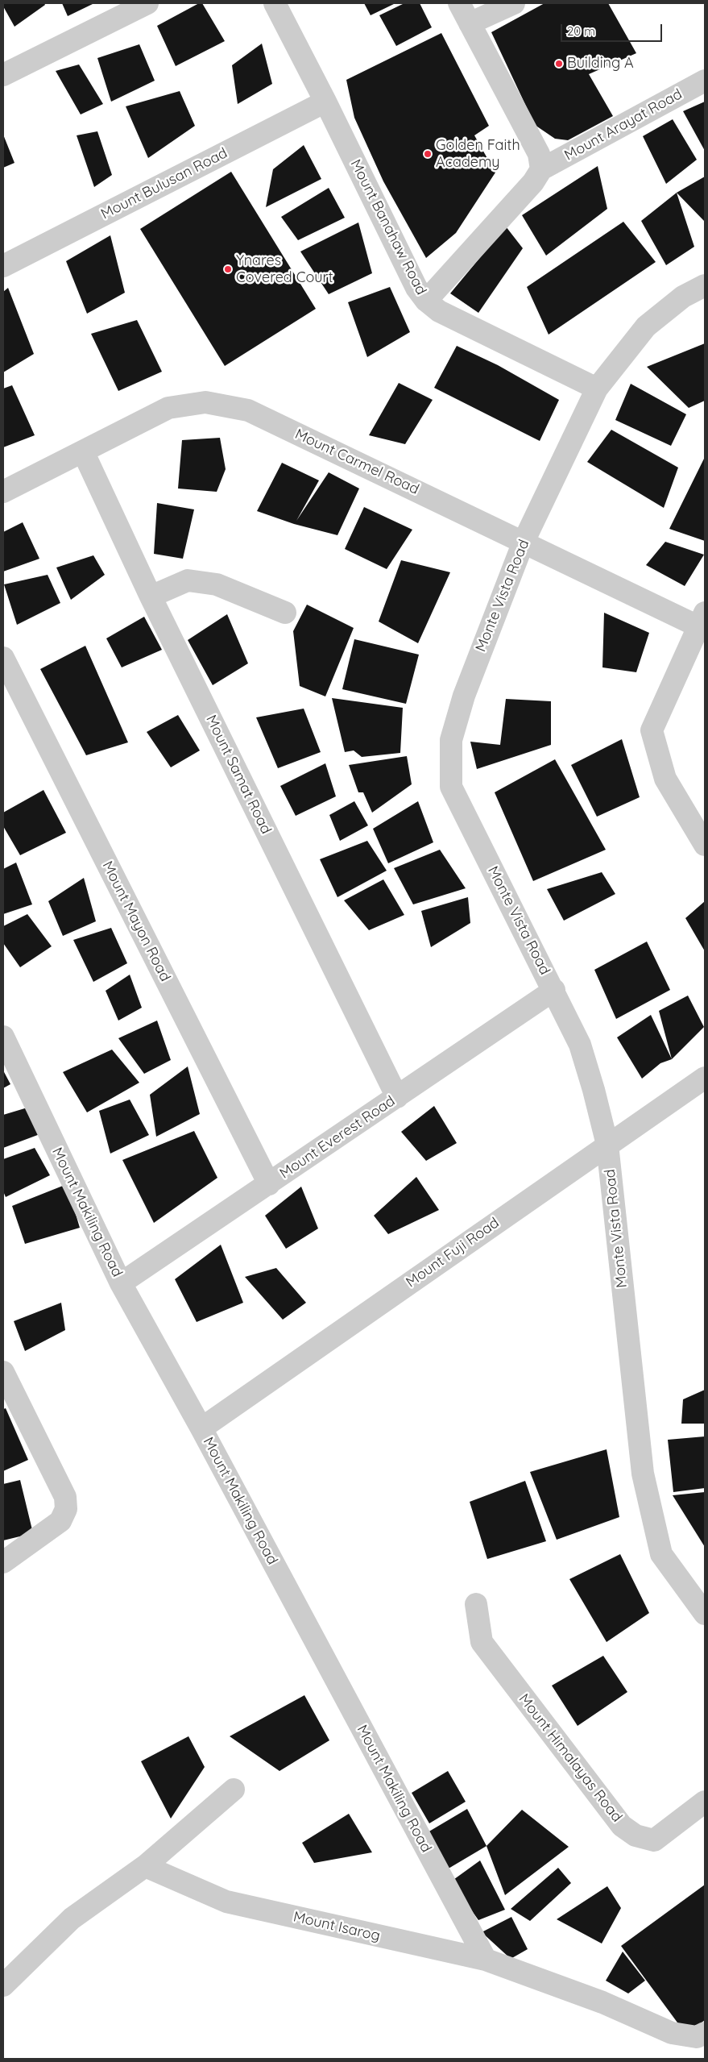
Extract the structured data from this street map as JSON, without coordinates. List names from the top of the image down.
{
  "streets": {
    "street": [
      "Mount Arayat Road",
      "Mount Bulusan Road",
      "Mount Banahaw Road",
      "Mount Carmel Road",
      "Monte Vista Road",
      "Mount Samat Road",
      "Mount Mayon Road",
      "Mount Everest Road",
      "Mount Makiling Road",
      "Mount Fuji Road",
      "Mount Himalayas Road",
      "Mount Isarog"
    ]
  },
  "crossings": [
    ["Mount Arayat Road", "Mount Banahaw Road"],
    ["Mount Bulusan Road", "Mount Banahaw Road"],
    ["Mount Banahaw Road", "Monte Vista Road"],
    ["Mount Carmel Road", "Monte Vista Road"],
    ["Mount Carmel Road", "Mount Samat Road"],
    ["Monte Vista Road", "Mount Everest Road"],
    ["Monte Vista Road", "Mount Fuji Road"],
    ["Mount Samat Road", "Mount Everest Road"],
    ["Mount Mayon Road", "Mount Everest Road"],
    ["Mount Everest Road", "Mount Makiling Road"],
    ["Mount Makiling Road", "Mount Fuji Road"],
    ["Mount Makiling Road", "Mount Isarog"]
  ],
  "places": ["Building A", "Golden Faith Academy", "Ynares Covered Court"],
  "scale_bar": "20 m"
}
